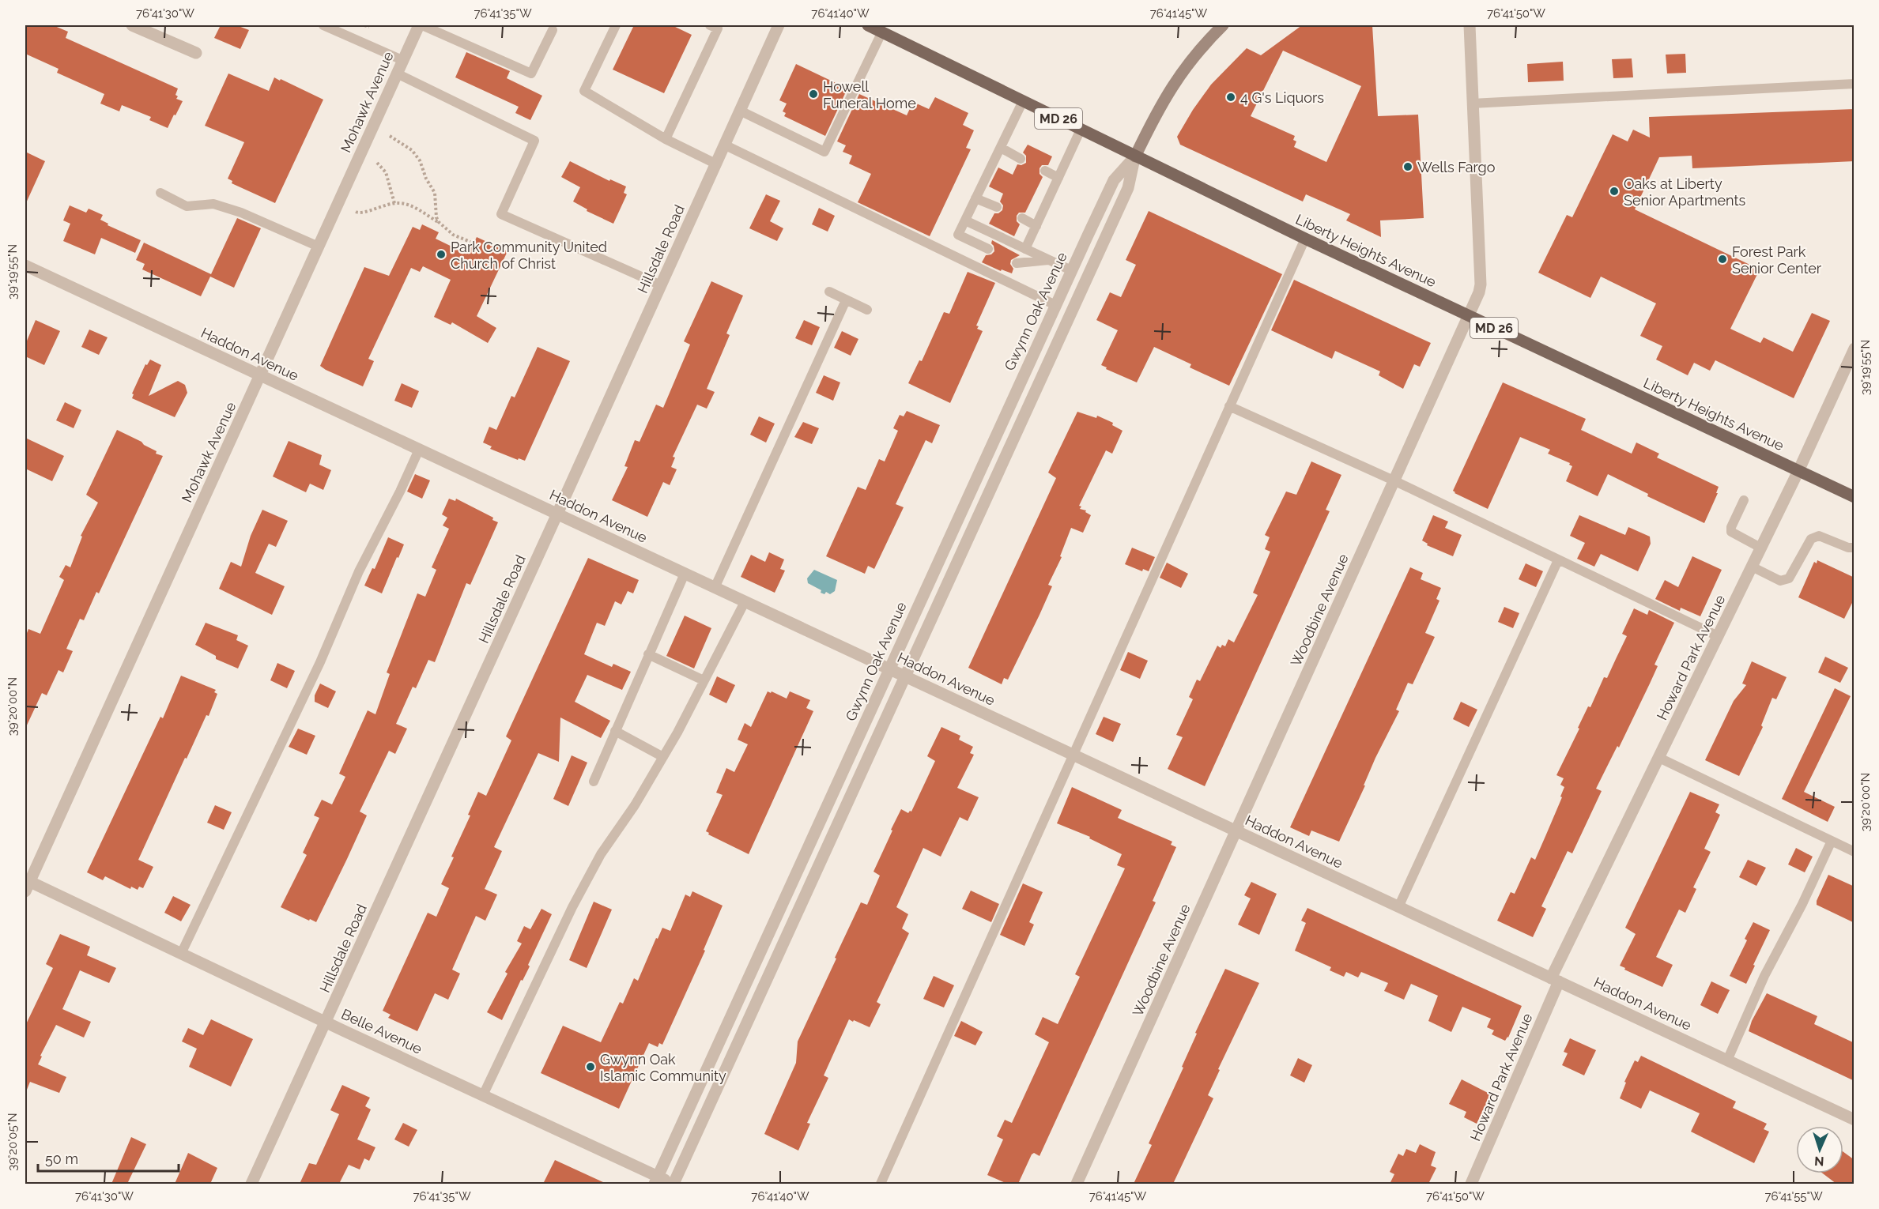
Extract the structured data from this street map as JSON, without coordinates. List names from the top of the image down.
{
  "streets": {
    "main road": ["MD 26", "Liberty Heights Avenue", "Gwynn Oak Avenue"],
    "street": [
      "Mohawk Avenue",
      "Hillsdale Road",
      "Haddon Avenue",
      "Woodbine Avenue",
      "Howard Park Avenue",
      "Belle Avenue"
    ]
  },
  "crossings": [
    ["Mohawk Avenue", "Haddon Avenue"],
    ["Mohawk Avenue", "Belle Avenue"],
    ["Hillsdale Road", "Haddon Avenue"],
    ["Hillsdale Road", "Belle Avenue"],
    ["Liberty Heights Avenue", "Gwynn Oak Avenue"],
    ["Liberty Heights Avenue", "Woodbine Avenue"],
    ["Liberty Heights Avenue", "Howard Park Avenue"],
    ["Gwynn Oak Avenue", "Haddon Avenue"],
    ["Gwynn Oak Avenue", "Belle Avenue"],
    ["Haddon Avenue", "Woodbine Avenue"],
    ["Haddon Avenue", "Howard Park Avenue"]
  ],
  "places": [
    "Howell Funeral Home",
    "4 G's Liquors",
    "Wells Fargo",
    "Oaks at Liberty Senior Apartments",
    "Park Community United Church of Christ",
    "Forest Park Senior Center",
    "Gwynn Oak Islamic Community"
  ],
  "scale_bar": "50 m",
  "north": "bottom",
  "coordinates": [
    "76°41'30\"W",
    "76°41'35\"W",
    "76°41'40\"W",
    "76°41'45\"W",
    "76°41'50\"W",
    "39°19'55\"N",
    "39°20'00\"N",
    "39°20'05\"N",
    "76°41'55\"W"
  ]
}
